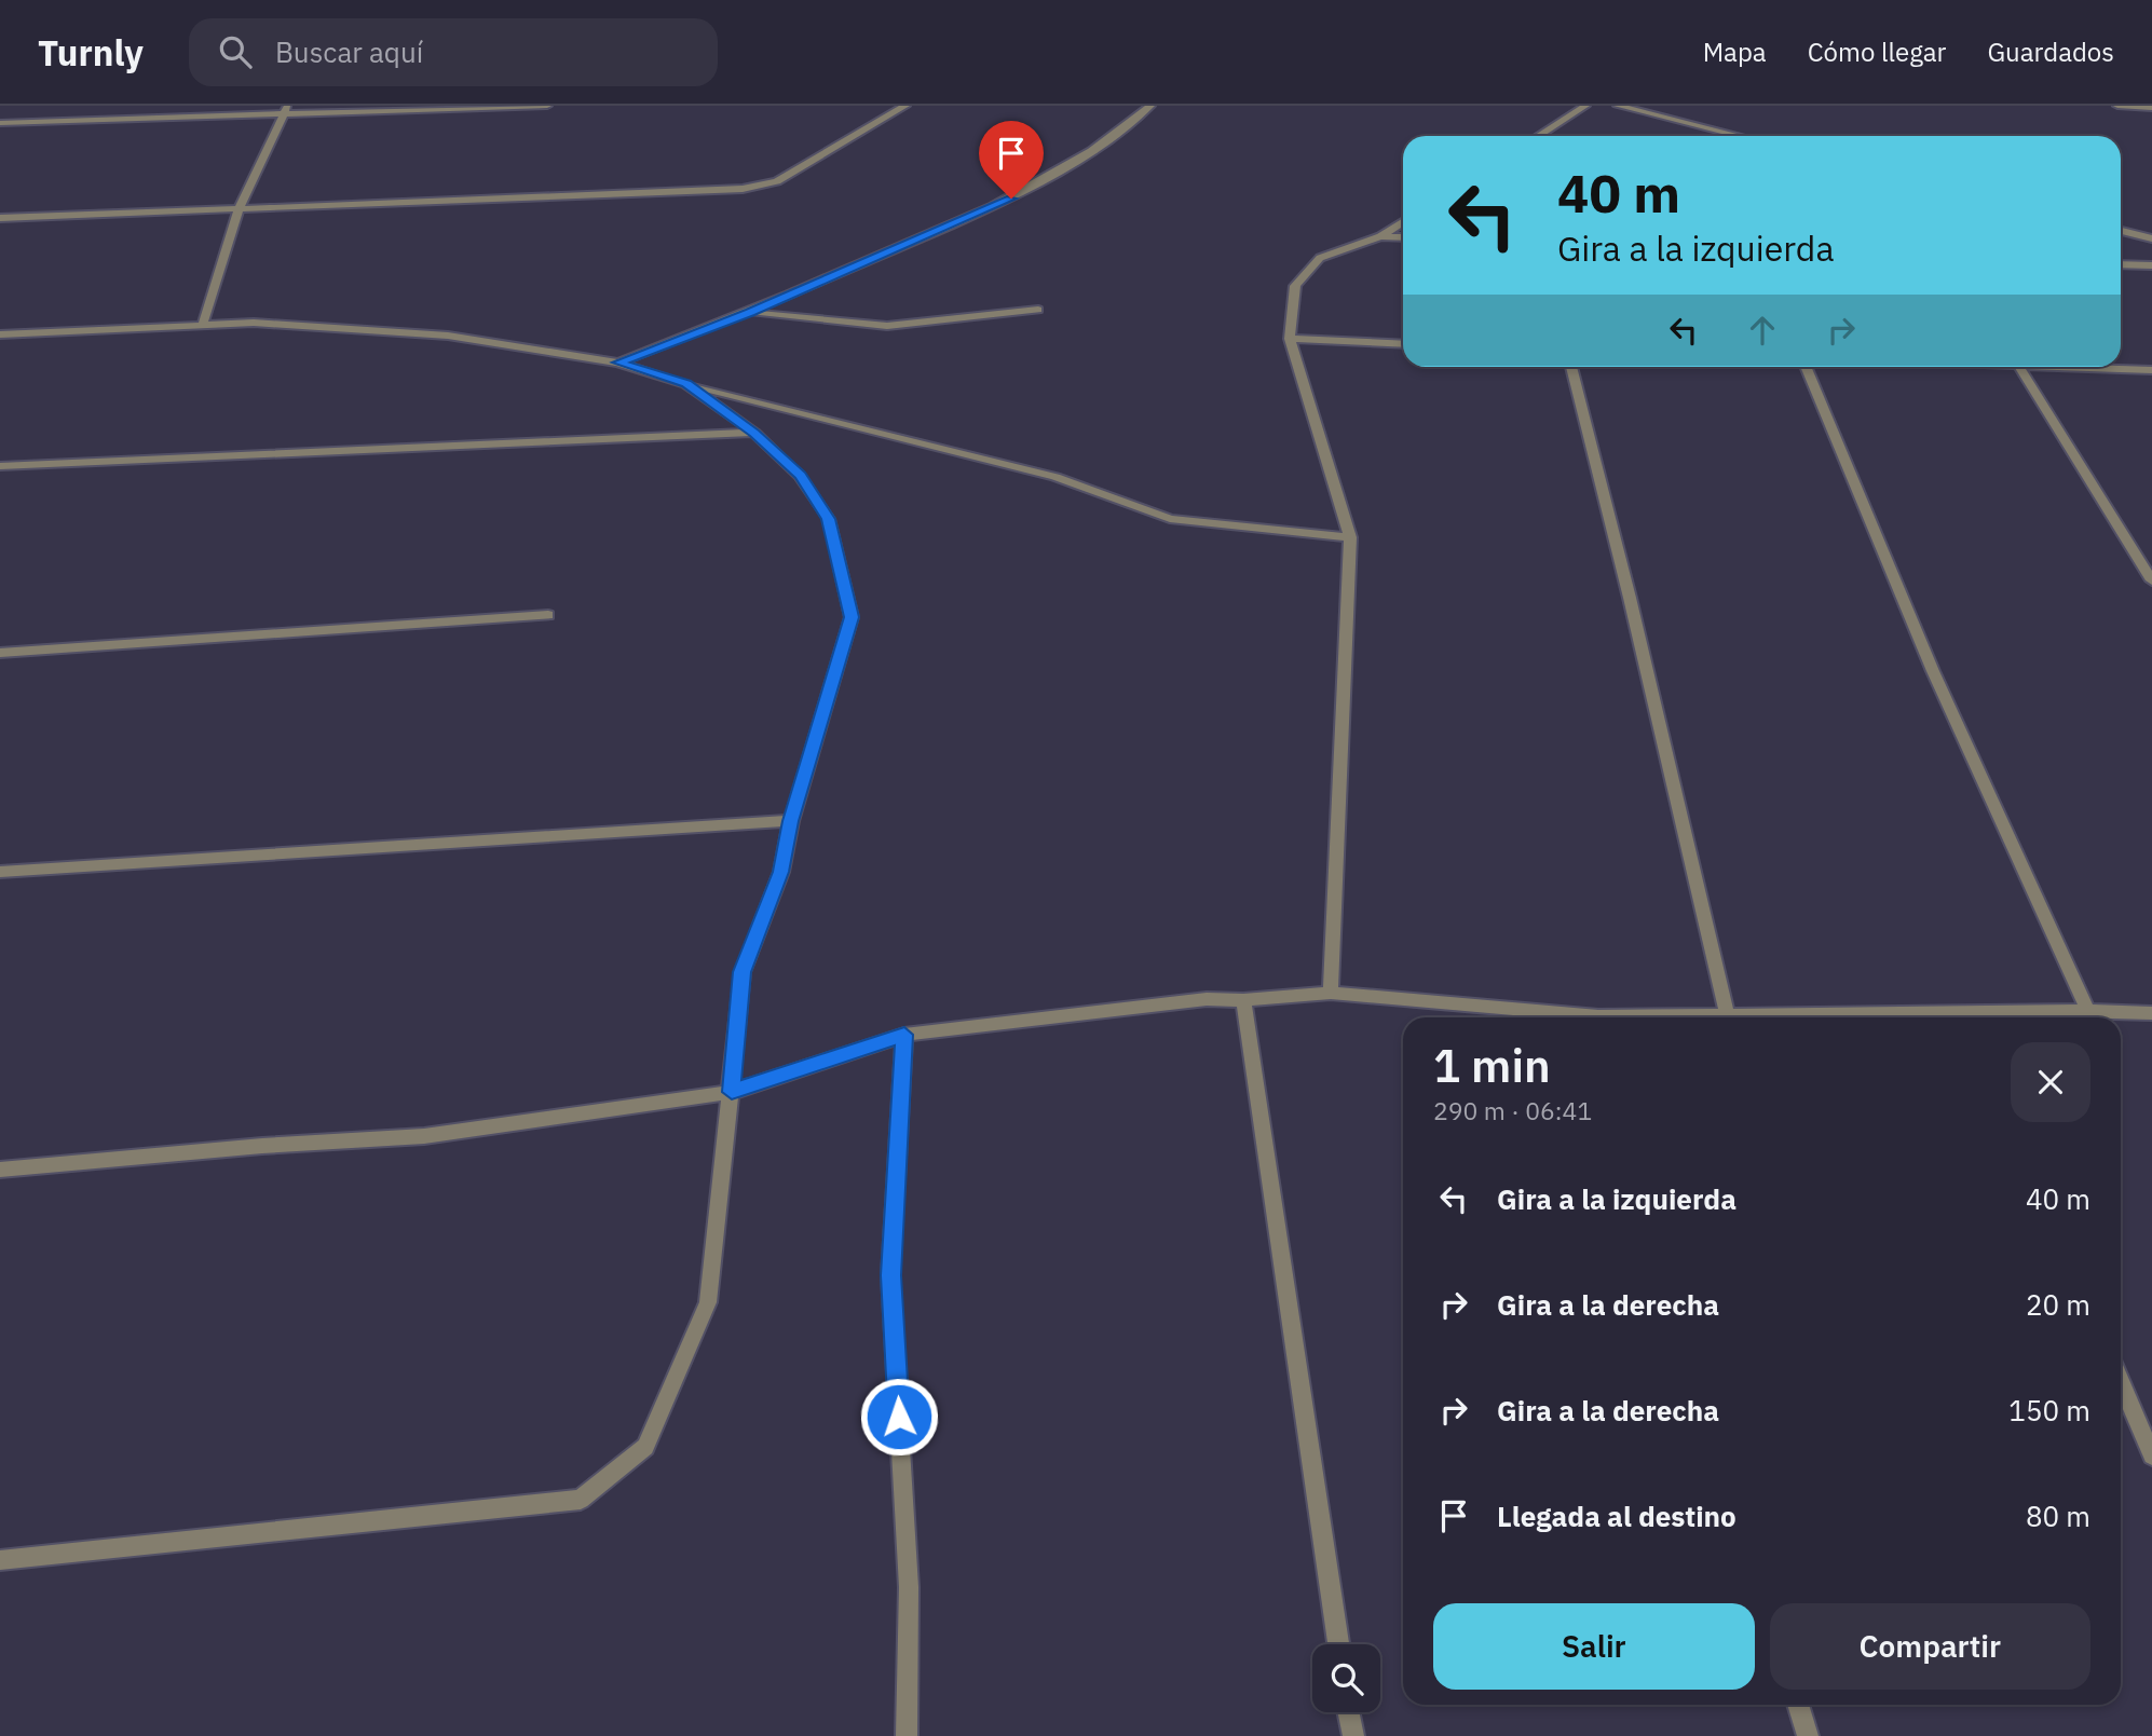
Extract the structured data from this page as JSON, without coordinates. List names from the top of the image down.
{
  "page": {
    "header": "Turnly",
    "search": "Buscar aquí",
    "nav": ["Mapa", "Cómo llegar", "Guardados"],
    "turn": ["40 m", "Gira a la izquierda"],
    "heading": ["1 min", "290 m · 06:41"],
    "list": [
      {
        "name": "Gira a la izquierda",
        "value": "40 m"
      },
      {
        "name": "Gira a la derecha",
        "value": "20 m"
      },
      {
        "name": "Gira a la derecha",
        "value": "150 m"
      },
      {
        "name": "Llegada al destino",
        "value": "80 m"
      }
    ],
    "buttons": ["Salir", "Compartir"]
  }
}
